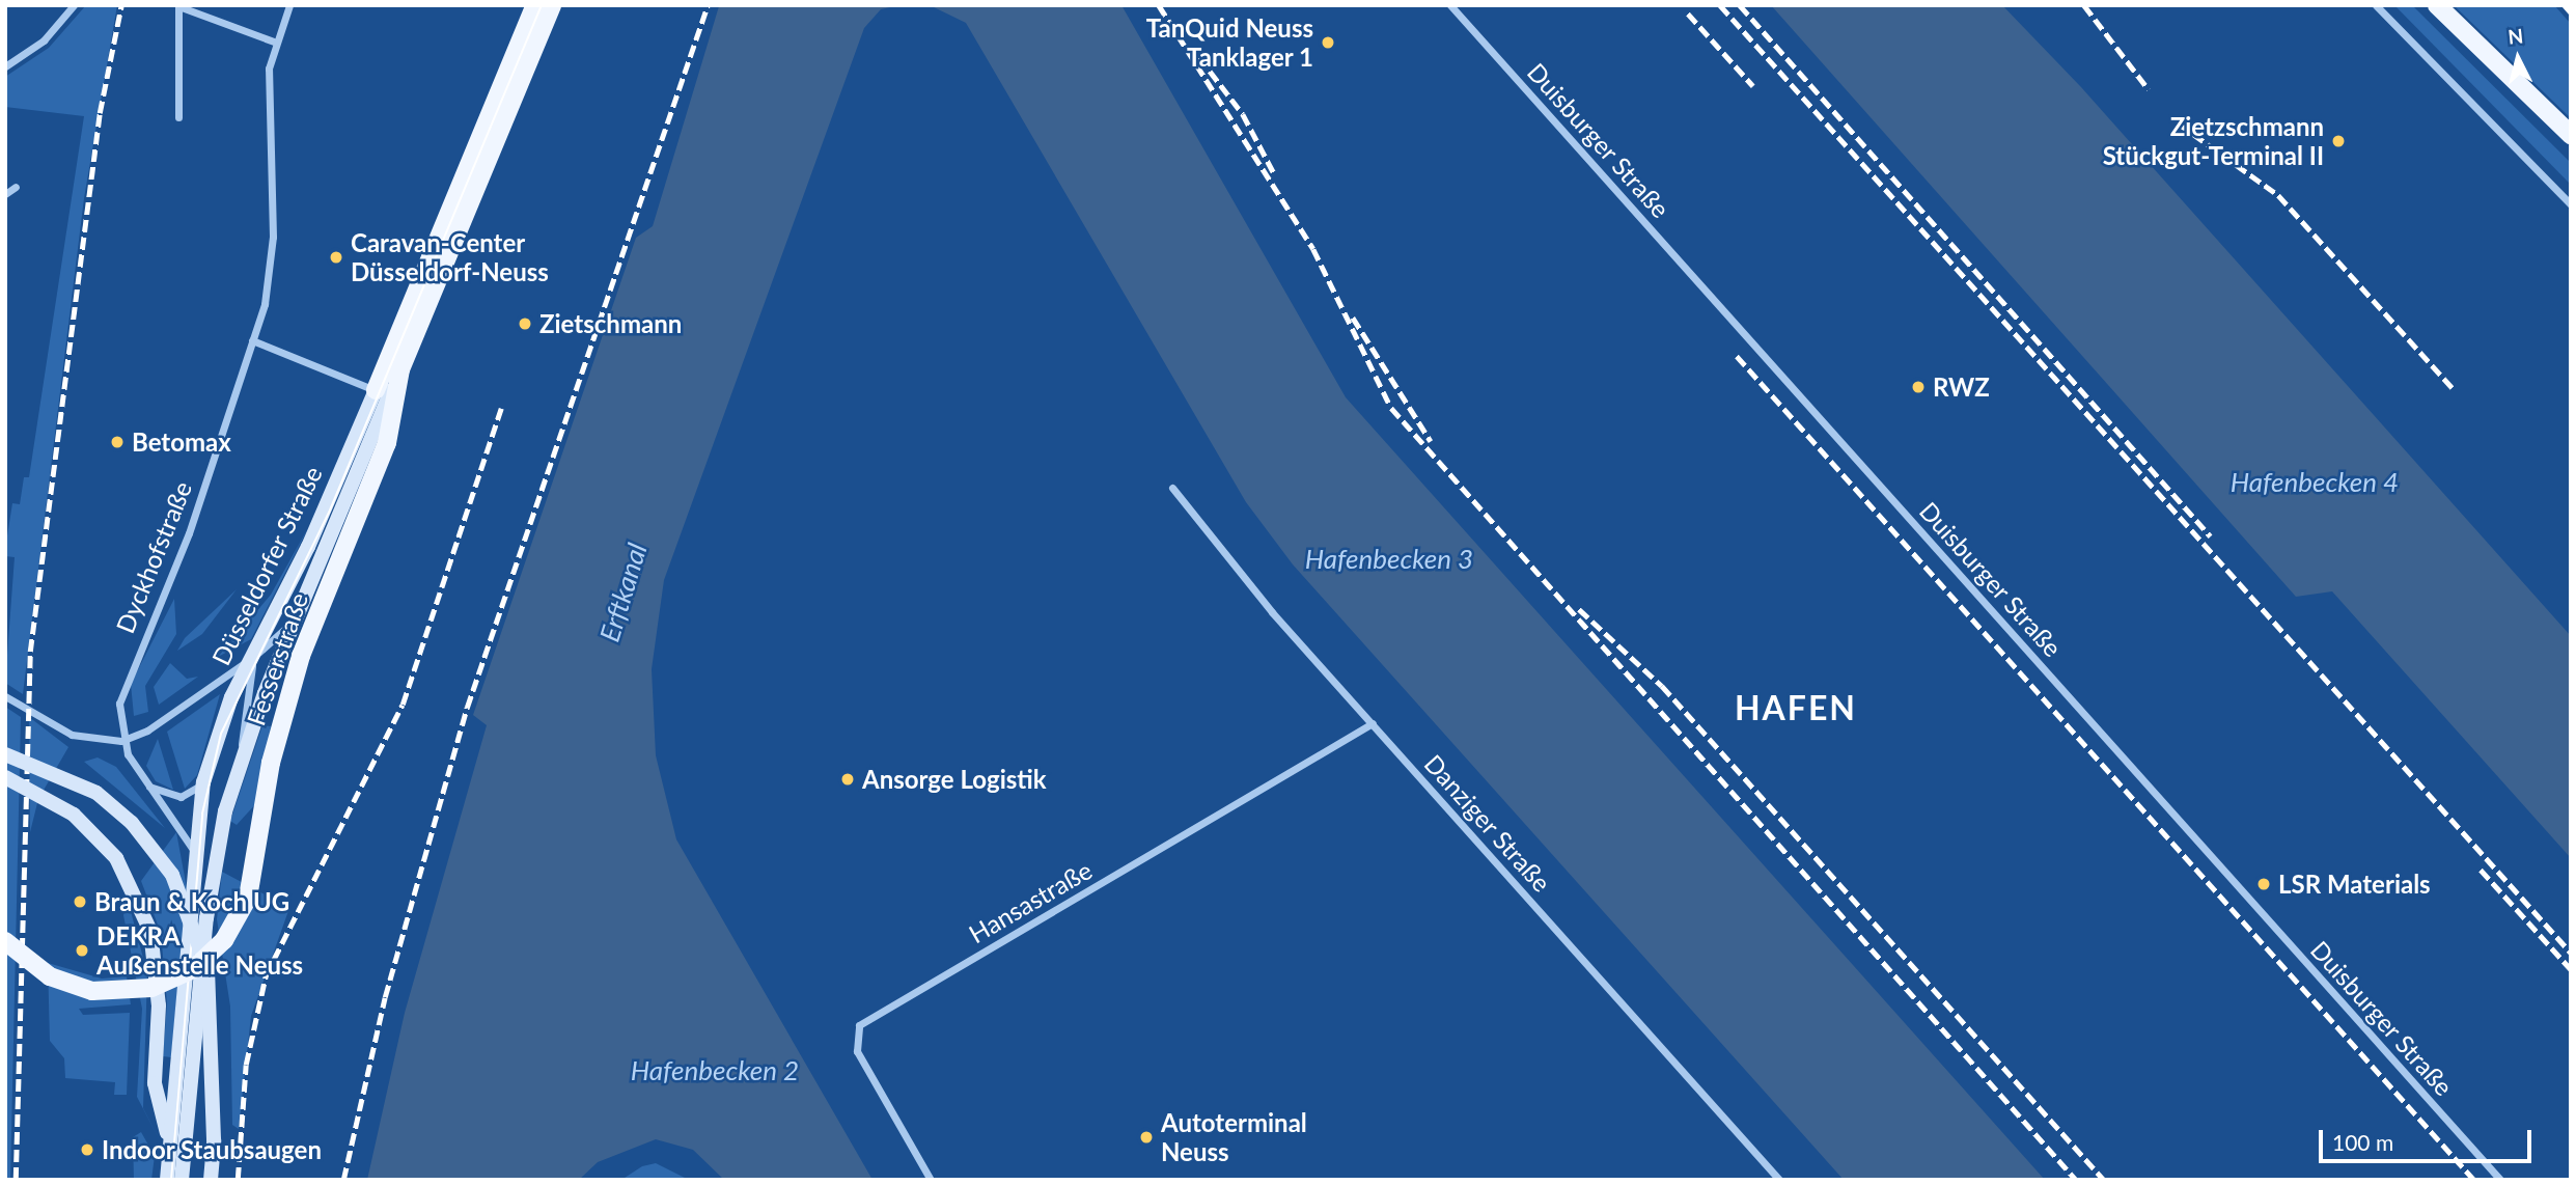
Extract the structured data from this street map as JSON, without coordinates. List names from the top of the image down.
{
  "streets": {
    "main road": ["Düsseldorfer Straße", "Fesserstraße"],
    "street": [
      "Duisburger Straße",
      "Dyckhofstraße",
      "Danziger Straße",
      "Hansastraße"
    ]
  },
  "crossings": [
    ["Dyckhofstraße", "Düsseldorfer Straße"],
    ["Düsseldorfer Straße", "Fesserstraße"],
    ["Danziger Straße", "Hansastraße"]
  ],
  "districts": ["HAFEN"],
  "water": [
    "Hafenbecken 4",
    "Hafenbecken 3",
    "Erftkanal",
    "Hafenbecken 2"
  ],
  "places": [
    "TanQuid Neuss Tanklager 1",
    "Zietzschmann Stückgut-Terminal II",
    "Caravan-Center Düsseldorf-Neuss",
    "Zietschmann",
    "RWZ",
    "Betomax",
    "Ansorge Logistik",
    "LSR Materials",
    "Braun & Koch UG",
    "DEKRA Außenstelle Neuss",
    "Autoterminal Neuss",
    "Indoor Staubsaugen"
  ],
  "scale_bar": "100 m",
  "north": "top"
}
